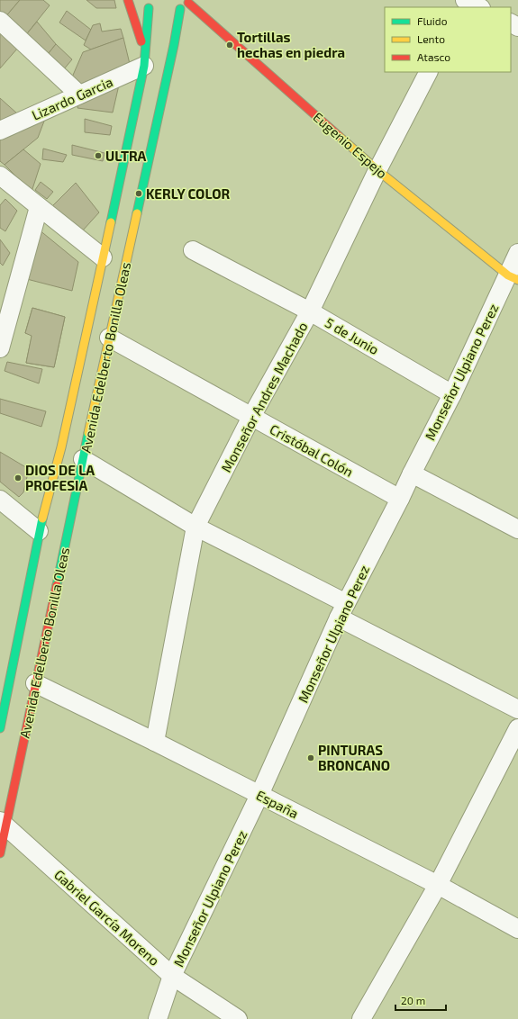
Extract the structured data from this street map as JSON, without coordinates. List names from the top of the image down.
{
  "streets": {
    "main road": ["Eugenio Espejo", "Avenida Edelberto Bonilla Oleas"],
    "street": [
      "Lizardo Garcia",
      "5 de Junio",
      "Monseñor Ulpiano Perez",
      "Monseñor Andres Machado",
      "Cristóbal Colón",
      "España",
      "Gabriel García Moreno"
    ]
  },
  "crossings": [
    ["Lizardo Garcia", "Avenida Edelberto Bonilla Oleas"],
    ["Eugenio Espejo", "Avenida Edelberto Bonilla Oleas"],
    ["Eugenio Espejo", "Monseñor Ulpiano Perez"],
    ["Eugenio Espejo", "Monseñor Andres Machado"],
    ["5 de Junio", "Monseñor Ulpiano Perez"],
    ["5 de Junio", "Monseñor Andres Machado"],
    ["Avenida Edelberto Bonilla Oleas", "Cristóbal Colón"],
    ["Avenida Edelberto Bonilla Oleas", "España"],
    ["Avenida Edelberto Bonilla Oleas", "Gabriel García Moreno"],
    ["Monseñor Ulpiano Perez", "Cristóbal Colón"],
    ["Monseñor Ulpiano Perez", "España"],
    ["Monseñor Ulpiano Perez", "Gabriel García Moreno"],
    ["Monseñor Andres Machado", "Cristóbal Colón"],
    ["Monseñor Andres Machado", "España"]
  ],
  "places": [
    "Tortillas hechas en piedra",
    "ULTRA",
    "KERLY COLOR",
    "DIOS DE LA PROFESIA",
    "PINTURAS BRONCANO"
  ],
  "legend": ["Fluido", "Lento", "Atasco"],
  "scale_bar": "20 m"
}
